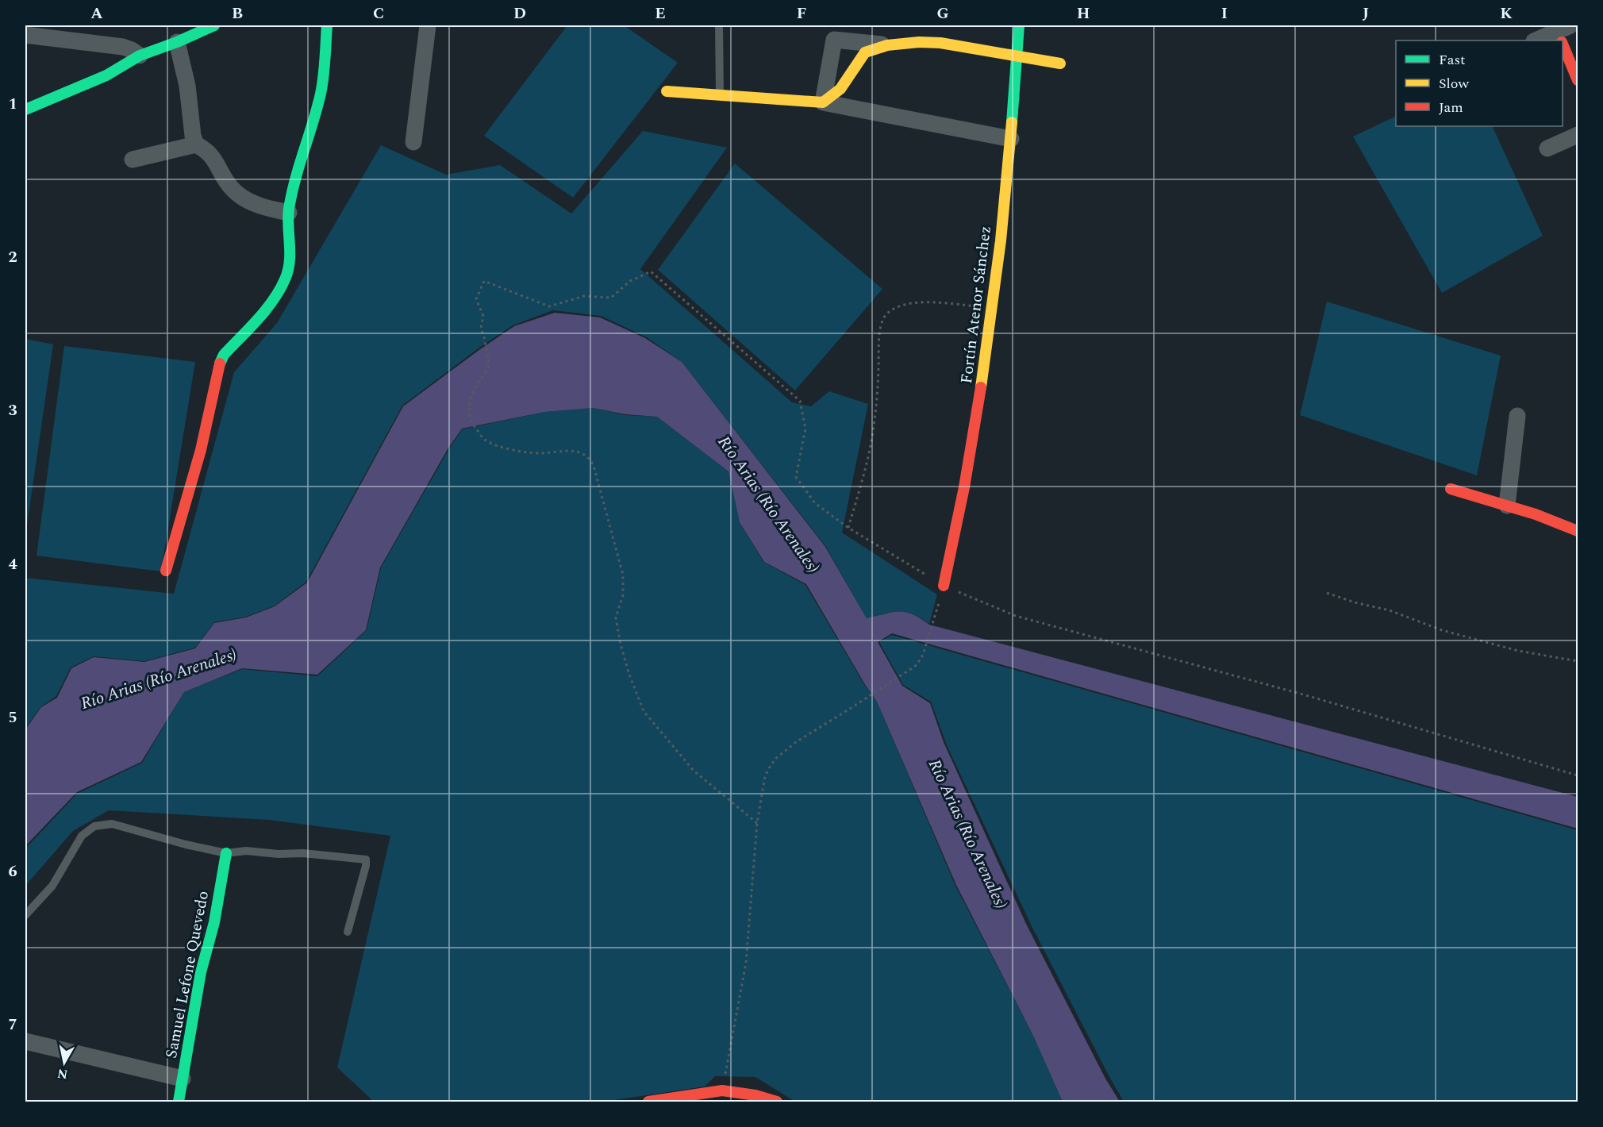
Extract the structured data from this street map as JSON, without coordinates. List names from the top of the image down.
{
  "streets": {
    "street": ["Fortín Atenor Sánchez", "Samuel Lefone Quevedo"]
  },
  "water": ["Río Arias (Río Arenales)"],
  "legend": ["Fast", "Slow", "Jam"],
  "north": "bottom",
  "grid": {
    "columns": [
      "A",
      "B",
      "C",
      "D",
      "E",
      "F",
      "G",
      "H",
      "I",
      "J",
      "K"
    ],
    "rows": [
      "1",
      "2",
      "3",
      "4",
      "5",
      "6",
      "7"
    ]
  }
}
